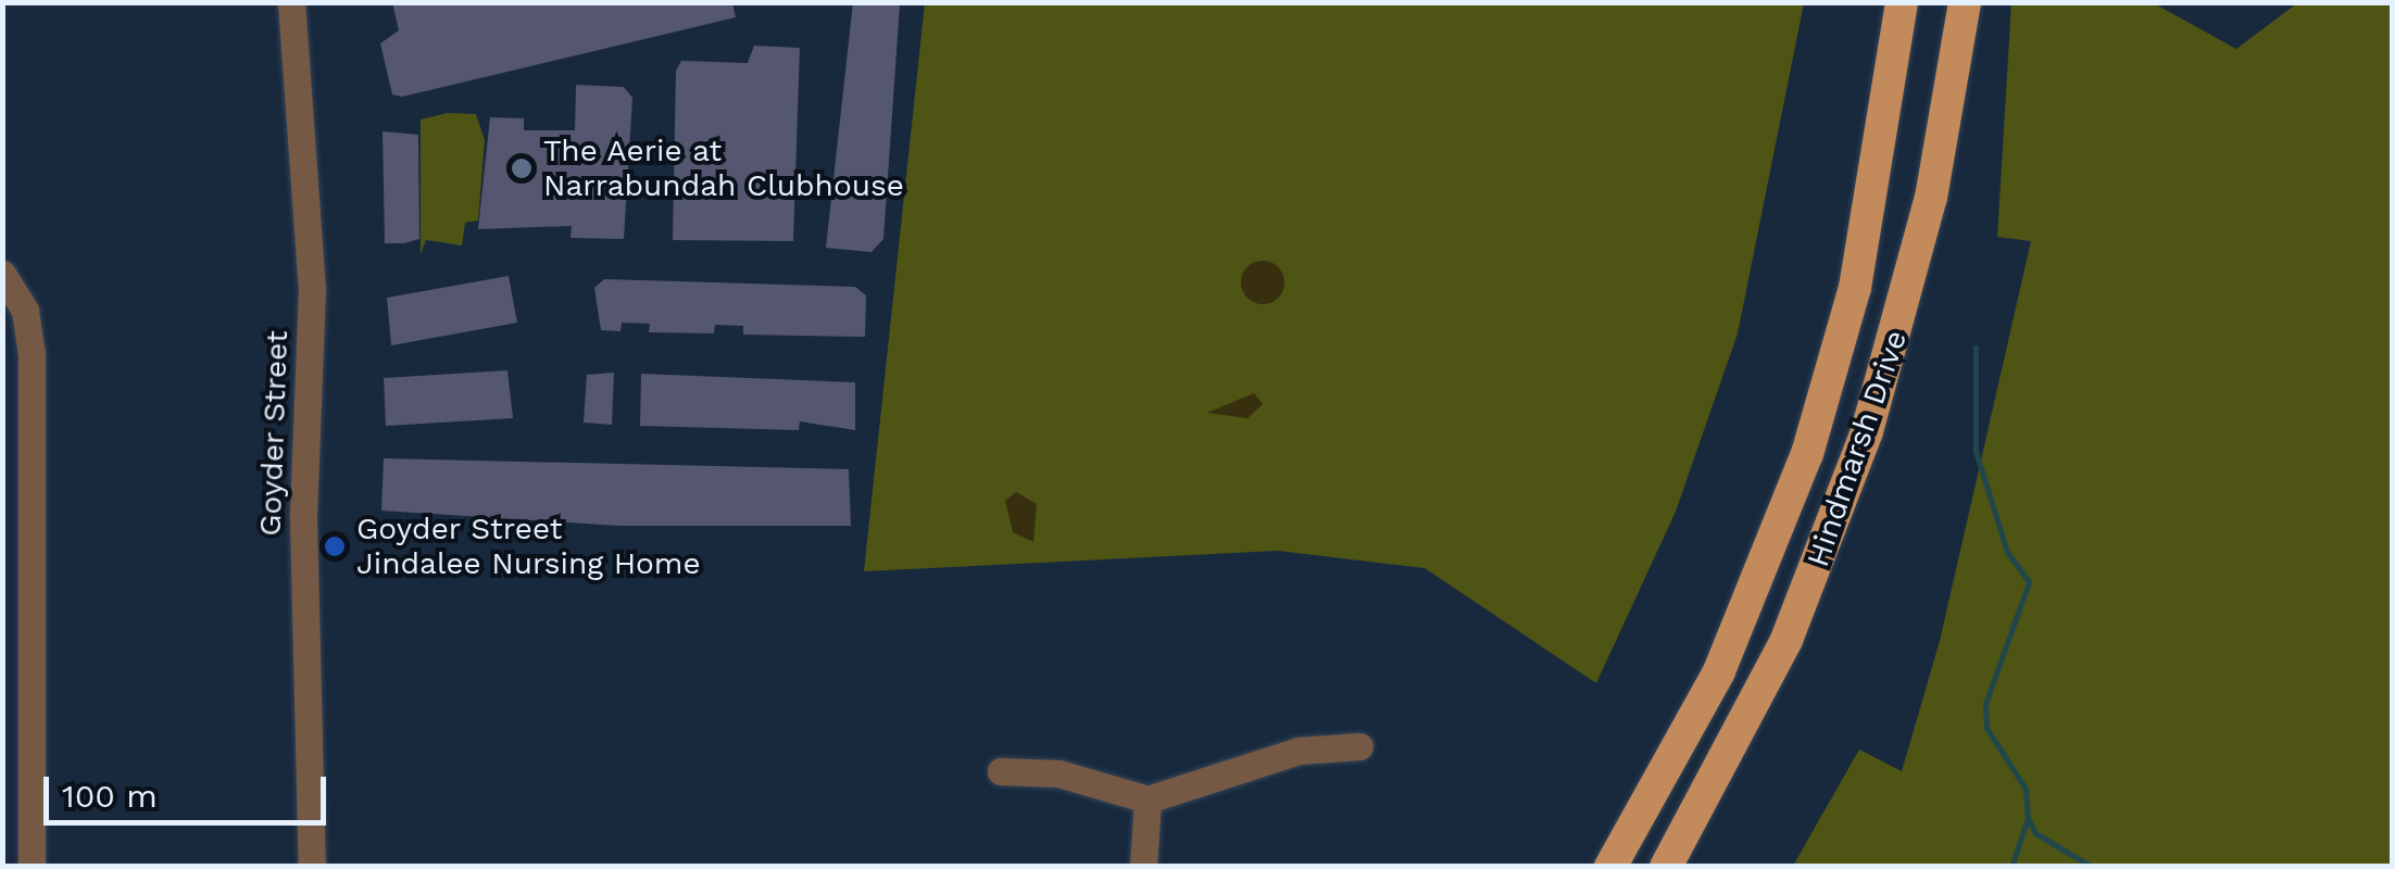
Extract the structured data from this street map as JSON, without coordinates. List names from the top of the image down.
{
  "streets": {
    "main road": ["Hindmarsh Drive"],
    "street": ["Goyder Street"]
  },
  "places": ["The Aerie at Narrabundah Clubhouse", "Goyder Street Jindalee Nursing Home"],
  "scale_bar": "100 m"
}
